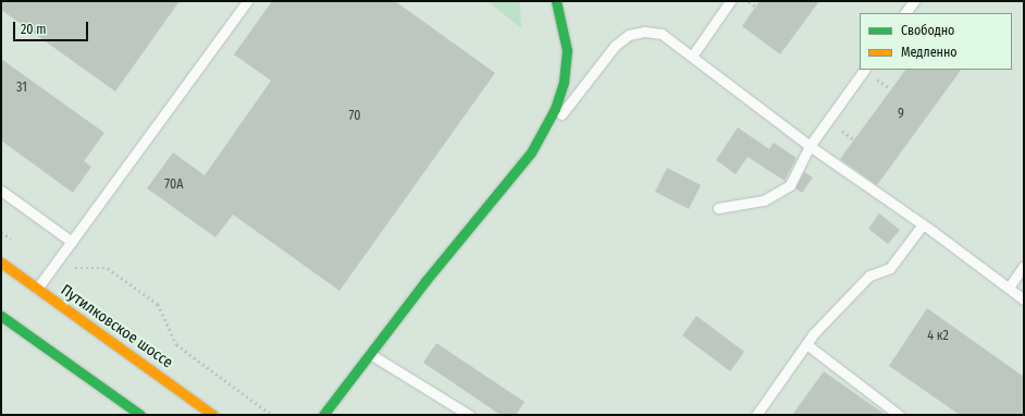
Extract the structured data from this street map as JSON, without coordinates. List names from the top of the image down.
{
  "streets": {
    "street": ["Путилковское шоссе"]
  },
  "house_numbers": [
    "31",
    "9",
    "70",
    "70А",
    "4 к2"
  ],
  "legend": ["Свободно", "Медленно"],
  "scale_bar": "20 m"
}
